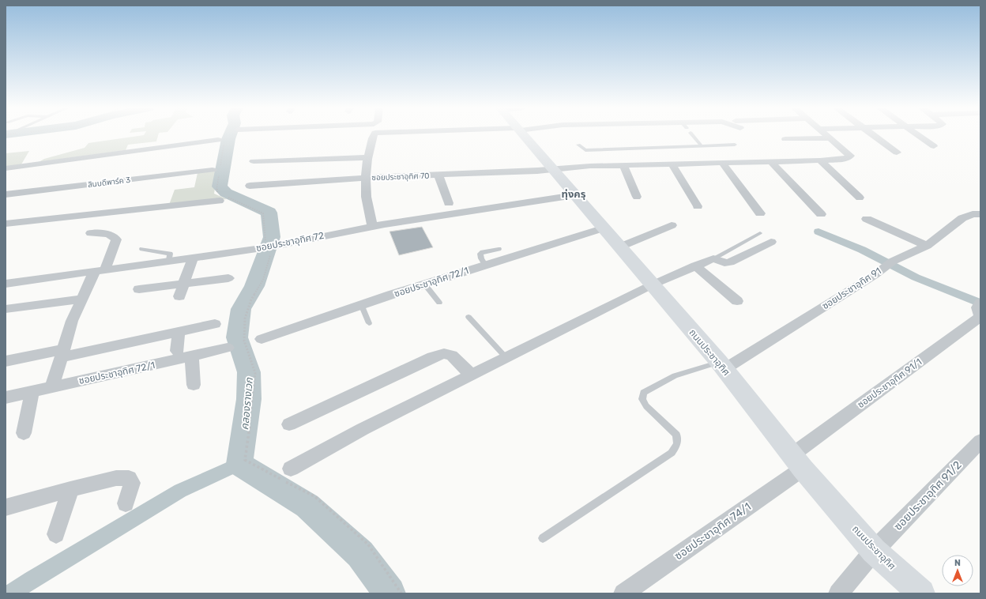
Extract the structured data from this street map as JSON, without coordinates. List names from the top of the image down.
{
  "streets": {
    "main road": ["ถนนประชาอุทิศ"],
    "street": [
      "ซอยประชาอุทิศ 70",
      "สินบดีพาร์ค 3",
      "ซอยประชาอุทิศ 72",
      "ซอยประชาอุทิศ 72/1",
      "ซอยประชาอุทิศ 91",
      "ซอยประชาอุทิศ 91/1",
      "ซอยประชาอุทิศ 91/2",
      "ซอยประชาอุทิศ 74/1"
    ]
  },
  "crossings": [
    ["ซอยประชาอุทิศ 70", "ถนนประชาอุทิศ"],
    ["ซอยประชาอุทิศ 72", "ถนนประชาอุทิศ"],
    ["ซอยประชาอุทิศ 72/1", "ถนนประชาอุทิศ"],
    ["ซอยประชาอุทิศ 91", "ถนนประชาอุทิศ"],
    ["ถนนประชาอุทิศ", "ซอยประชาอุทิศ 91/1"],
    ["ถนนประชาอุทิศ", "ซอยประชาอุทิศ 91/2"],
    ["ถนนประชาอุทิศ", "ซอยประชาอุทิศ 74/1"],
    ["ซอยประชาอุทิศ 91/1", "ซอยประชาอุทิศ 74/1"]
  ],
  "districts": ["ทุ่งครุ"],
  "water": ["คลองรางเวก"],
  "north": "top"
}
